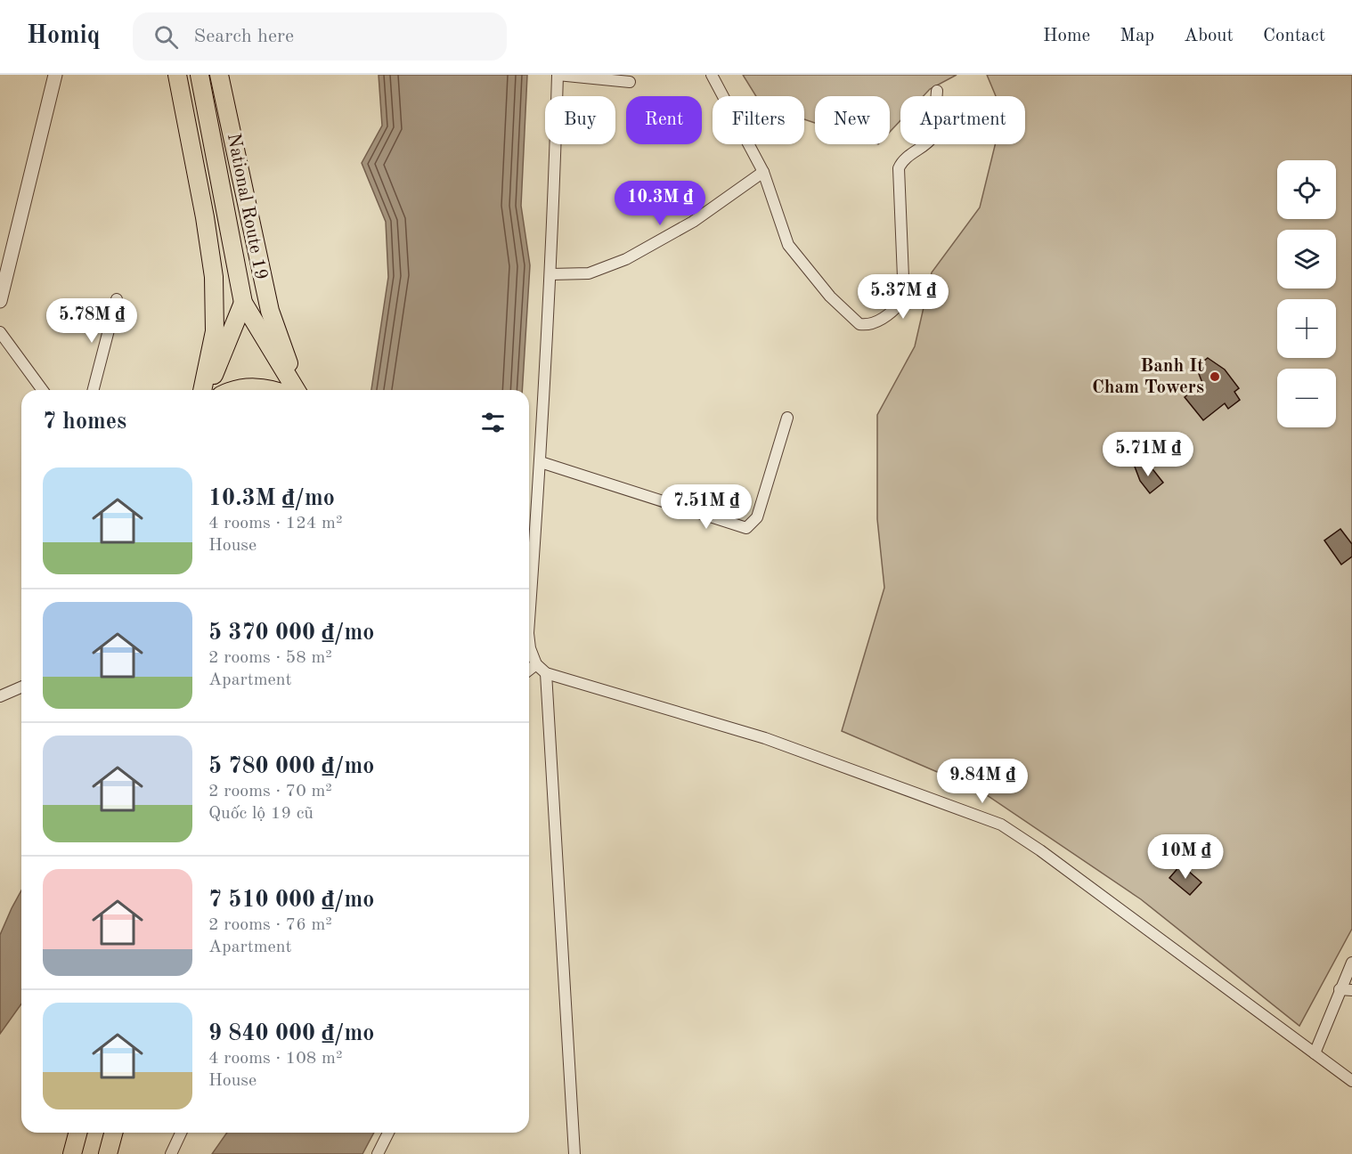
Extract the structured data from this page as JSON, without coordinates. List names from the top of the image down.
{
  "streets": {
    "highway": ["National Route 19"]
  },
  "places": ["Banh It Cham Towers"],
  "page": {
    "header": "Homiq",
    "search": "Search here",
    "nav": [
      "Home",
      "Map",
      "About",
      "Contact"
    ],
    "chip": [
      "Buy",
      "Rent",
      "Filters",
      "New",
      "Apartment"
    ],
    "map_buttons": ["+", "−"],
    "price": [
      "10.3M ₫",
      "5.37M ₫",
      "5.78M ₫",
      "5.71M ₫",
      "7.51M ₫",
      "9.84M ₫",
      "10M ₫"
    ],
    "heading": "7 homes",
    "list": [
      {
        "name": "10.3M ₫/mo",
        "note": "4 rooms · 124 m² · House"
      },
      {
        "name": "5 370 000 ₫/mo",
        "note": "2 rooms · 58 m² · Apartment"
      },
      {
        "name": "5 780 000 ₫/mo",
        "note": "2 rooms · 70 m² · Quốc lộ 19 cũ"
      },
      {
        "name": "7 510 000 ₫/mo",
        "note": "2 rooms · 76 m² · Apartment"
      },
      {
        "name": "9 840 000 ₫/mo",
        "note": "4 rooms · 108 m² · House"
      }
    ]
  }
}
